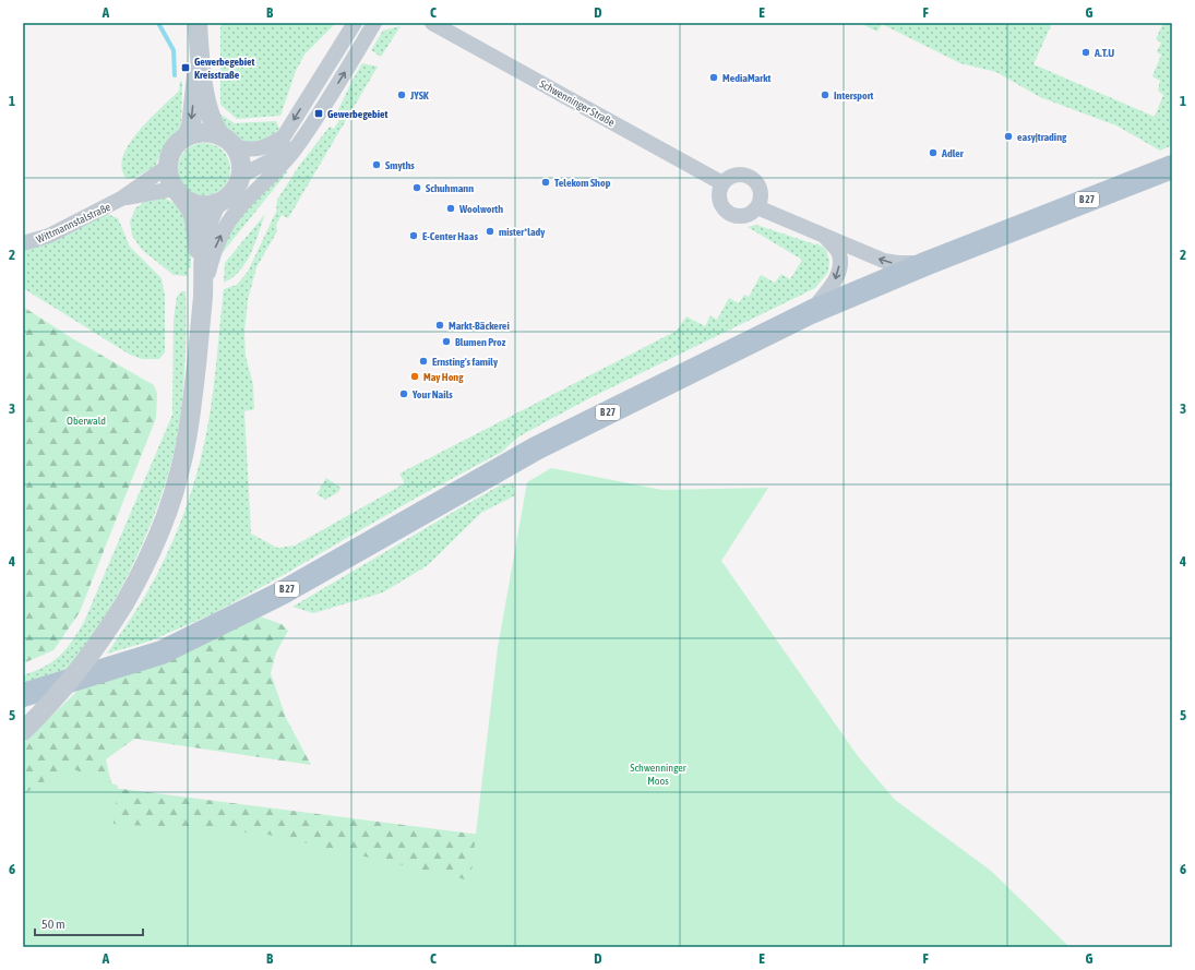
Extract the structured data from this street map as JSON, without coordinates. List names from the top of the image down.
{
  "streets": {
    "main road": ["B 27"],
    "street": ["Schwenninger Straße", "Wittmannstalstraße"]
  },
  "parks": ["Oberwald", "Schwenninger Moos"],
  "places": {
    "other": [
      "A.T.U",
      "MediaMarkt",
      "JYSK",
      "Intersport",
      "easy|trading",
      "Adler",
      "Smyths",
      "Telekom Shop",
      "Schuhmann",
      "Woolworth",
      "mister*lady",
      "E-Center Haas",
      "Markt-Bäckerei",
      "Blumen Proz",
      "Ernsting's family",
      "May Hong",
      "Your Nails"
    ],
    "transit": ["Gewerbegebiet Kreisstraße", "Gewerbegebiet"]
  },
  "scale_bar": "50 m",
  "grid": {
    "columns": [
      "A",
      "B",
      "C",
      "D",
      "E",
      "F",
      "G"
    ],
    "rows": [
      "1",
      "2",
      "3",
      "4",
      "5",
      "6"
    ]
  }
}
